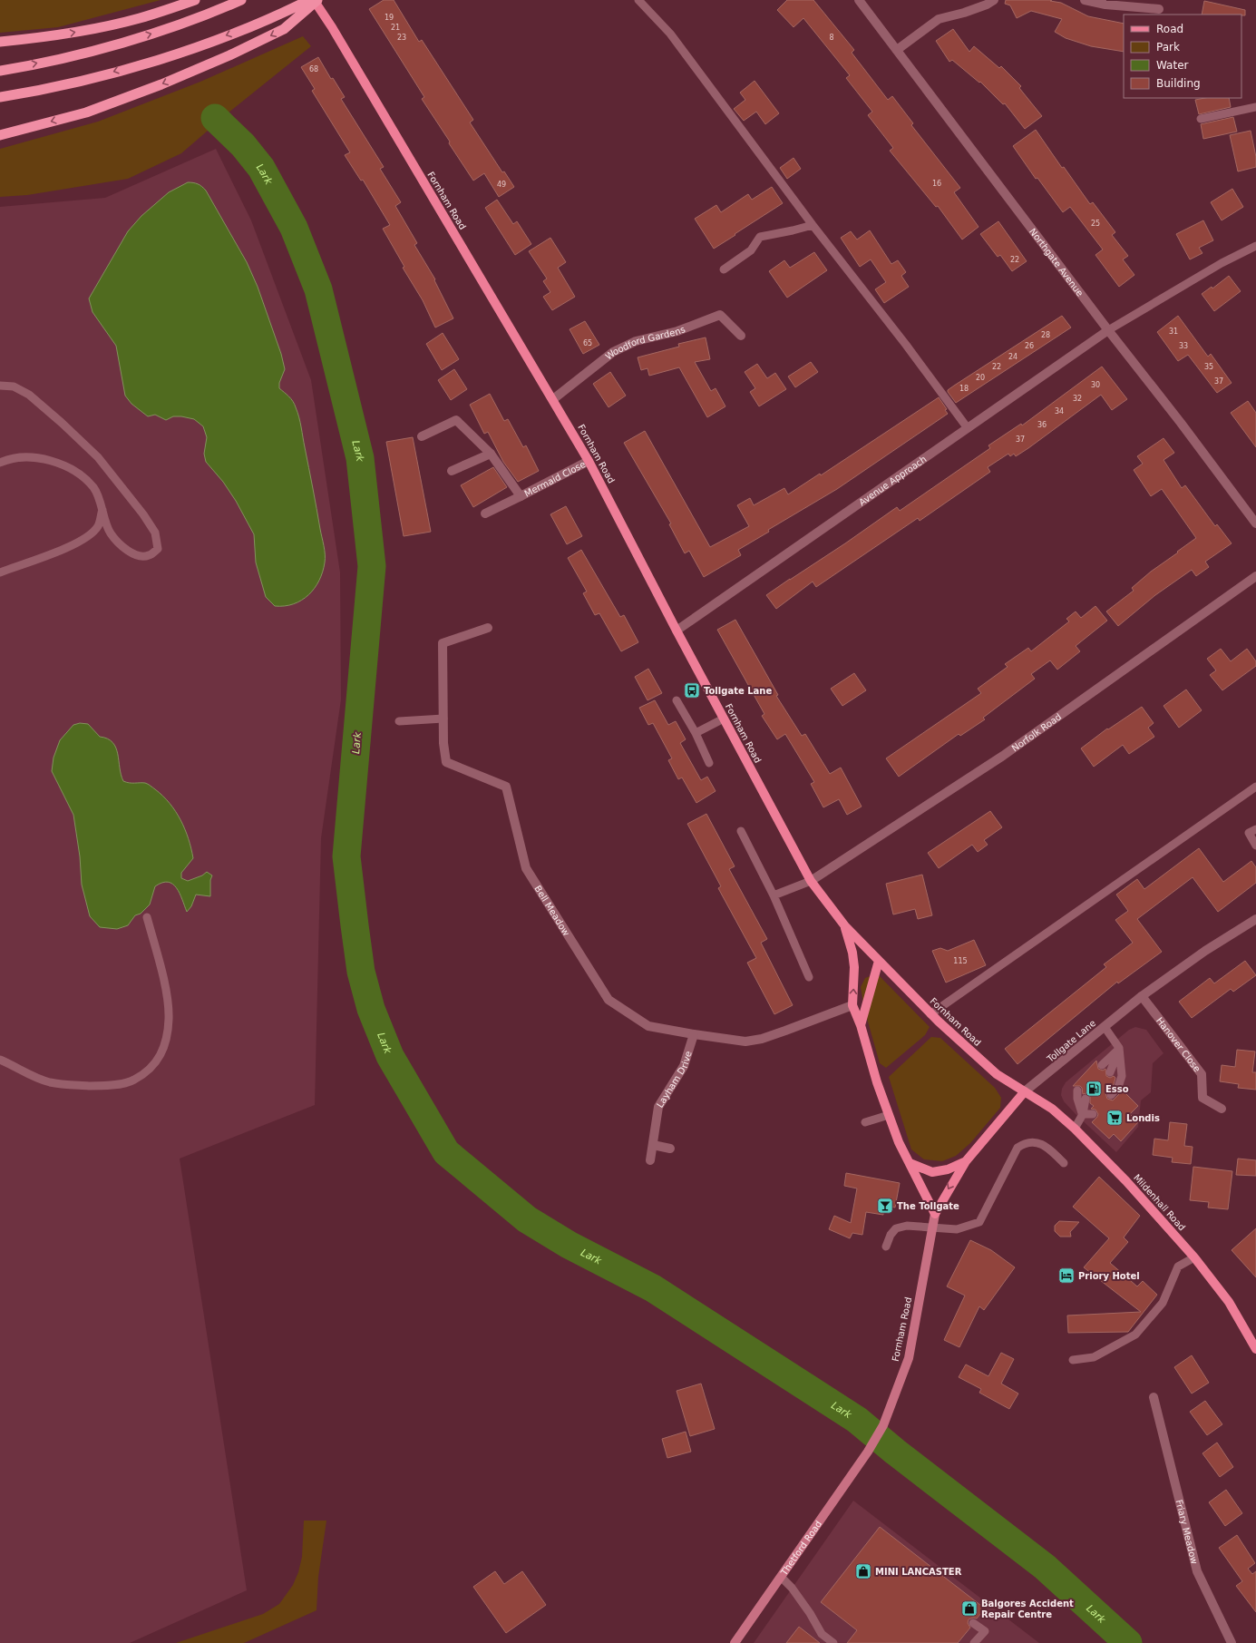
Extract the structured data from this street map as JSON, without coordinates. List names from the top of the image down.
{
  "streets": {
    "main road": [
      "Fornham Road",
      "Tollgate Lane",
      "Mildenhall Road",
      "Thetford Road"
    ],
    "street": [
      "Northgate Avenue",
      "Woodford Gardens",
      "Mermaid Close",
      "Avenue Approach",
      "Norfolk Road",
      "Bell Meadow",
      "Hanover Close",
      "Layham Drive",
      "Friary Meadow"
    ]
  },
  "crossings": [
    ["Fornham Road", "Woodford Gardens"],
    ["Fornham Road", "Mermaid Close"],
    ["Fornham Road", "Avenue Approach"],
    ["Fornham Road", "Norfolk Road"],
    ["Fornham Road", "Bell Meadow"],
    ["Fornham Road", "Tollgate Lane"],
    ["Fornham Road", "Mildenhall Road"],
    ["Fornham Road", "Thetford Road"],
    ["Northgate Avenue", "Avenue Approach"],
    ["Bell Meadow", "Layham Drive"],
    ["Tollgate Lane", "Hanover Close"],
    ["Tollgate Lane", "Mildenhall Road"]
  ],
  "water": ["Lark"],
  "places": {
    "bus stop": ["Tollgate Lane"],
    "fuel station": ["Esso"],
    "supermarket": ["Londis"],
    "bar": ["The Tollgate"],
    "hotel": ["Priory Hotel"],
    "shop": ["MINI LANCASTER", "Balgores Accident Repair Centre"]
  },
  "house_numbers": [
    "19",
    "21",
    "23",
    "8",
    "68",
    "16",
    "49",
    "25",
    "22",
    "31",
    "28",
    "65",
    "26",
    "33",
    "24",
    "22",
    "35",
    "20",
    "37",
    "30",
    "18",
    "32",
    "34",
    "36",
    "37",
    "115"
  ],
  "legend": [
    "Road",
    "Park",
    "Water",
    "Building"
  ]
}
